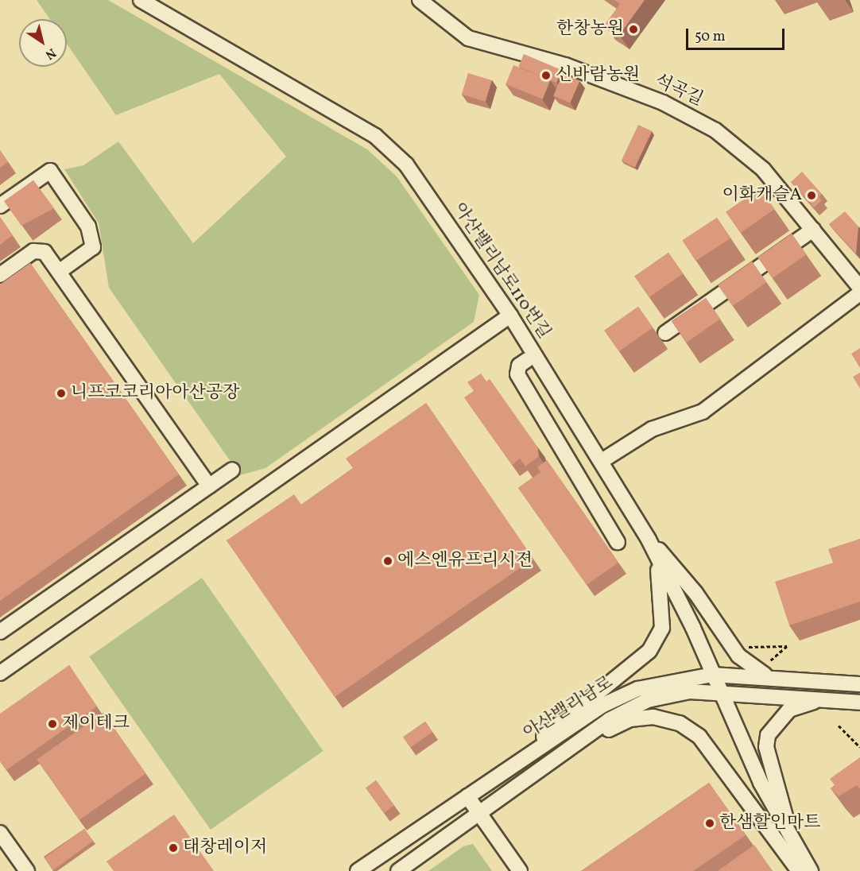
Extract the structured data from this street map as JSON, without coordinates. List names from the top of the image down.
{
  "streets": {
    "street": ["석곡길", "아산밸리남로110번길", "아산밸리남로"]
  },
  "crossings": [
    ["아산밸리남로110번길", "아산밸리남로"]
  ],
  "places": [
    "한창농원",
    "신바람농원",
    "이화캐슬A",
    "니프코코리아아산공장",
    "에스엔유프리시젼",
    "제이테크",
    "한샘할인마트",
    "태창레이저"
  ],
  "scale_bar": "50 m",
  "north": "bottom right"
}
